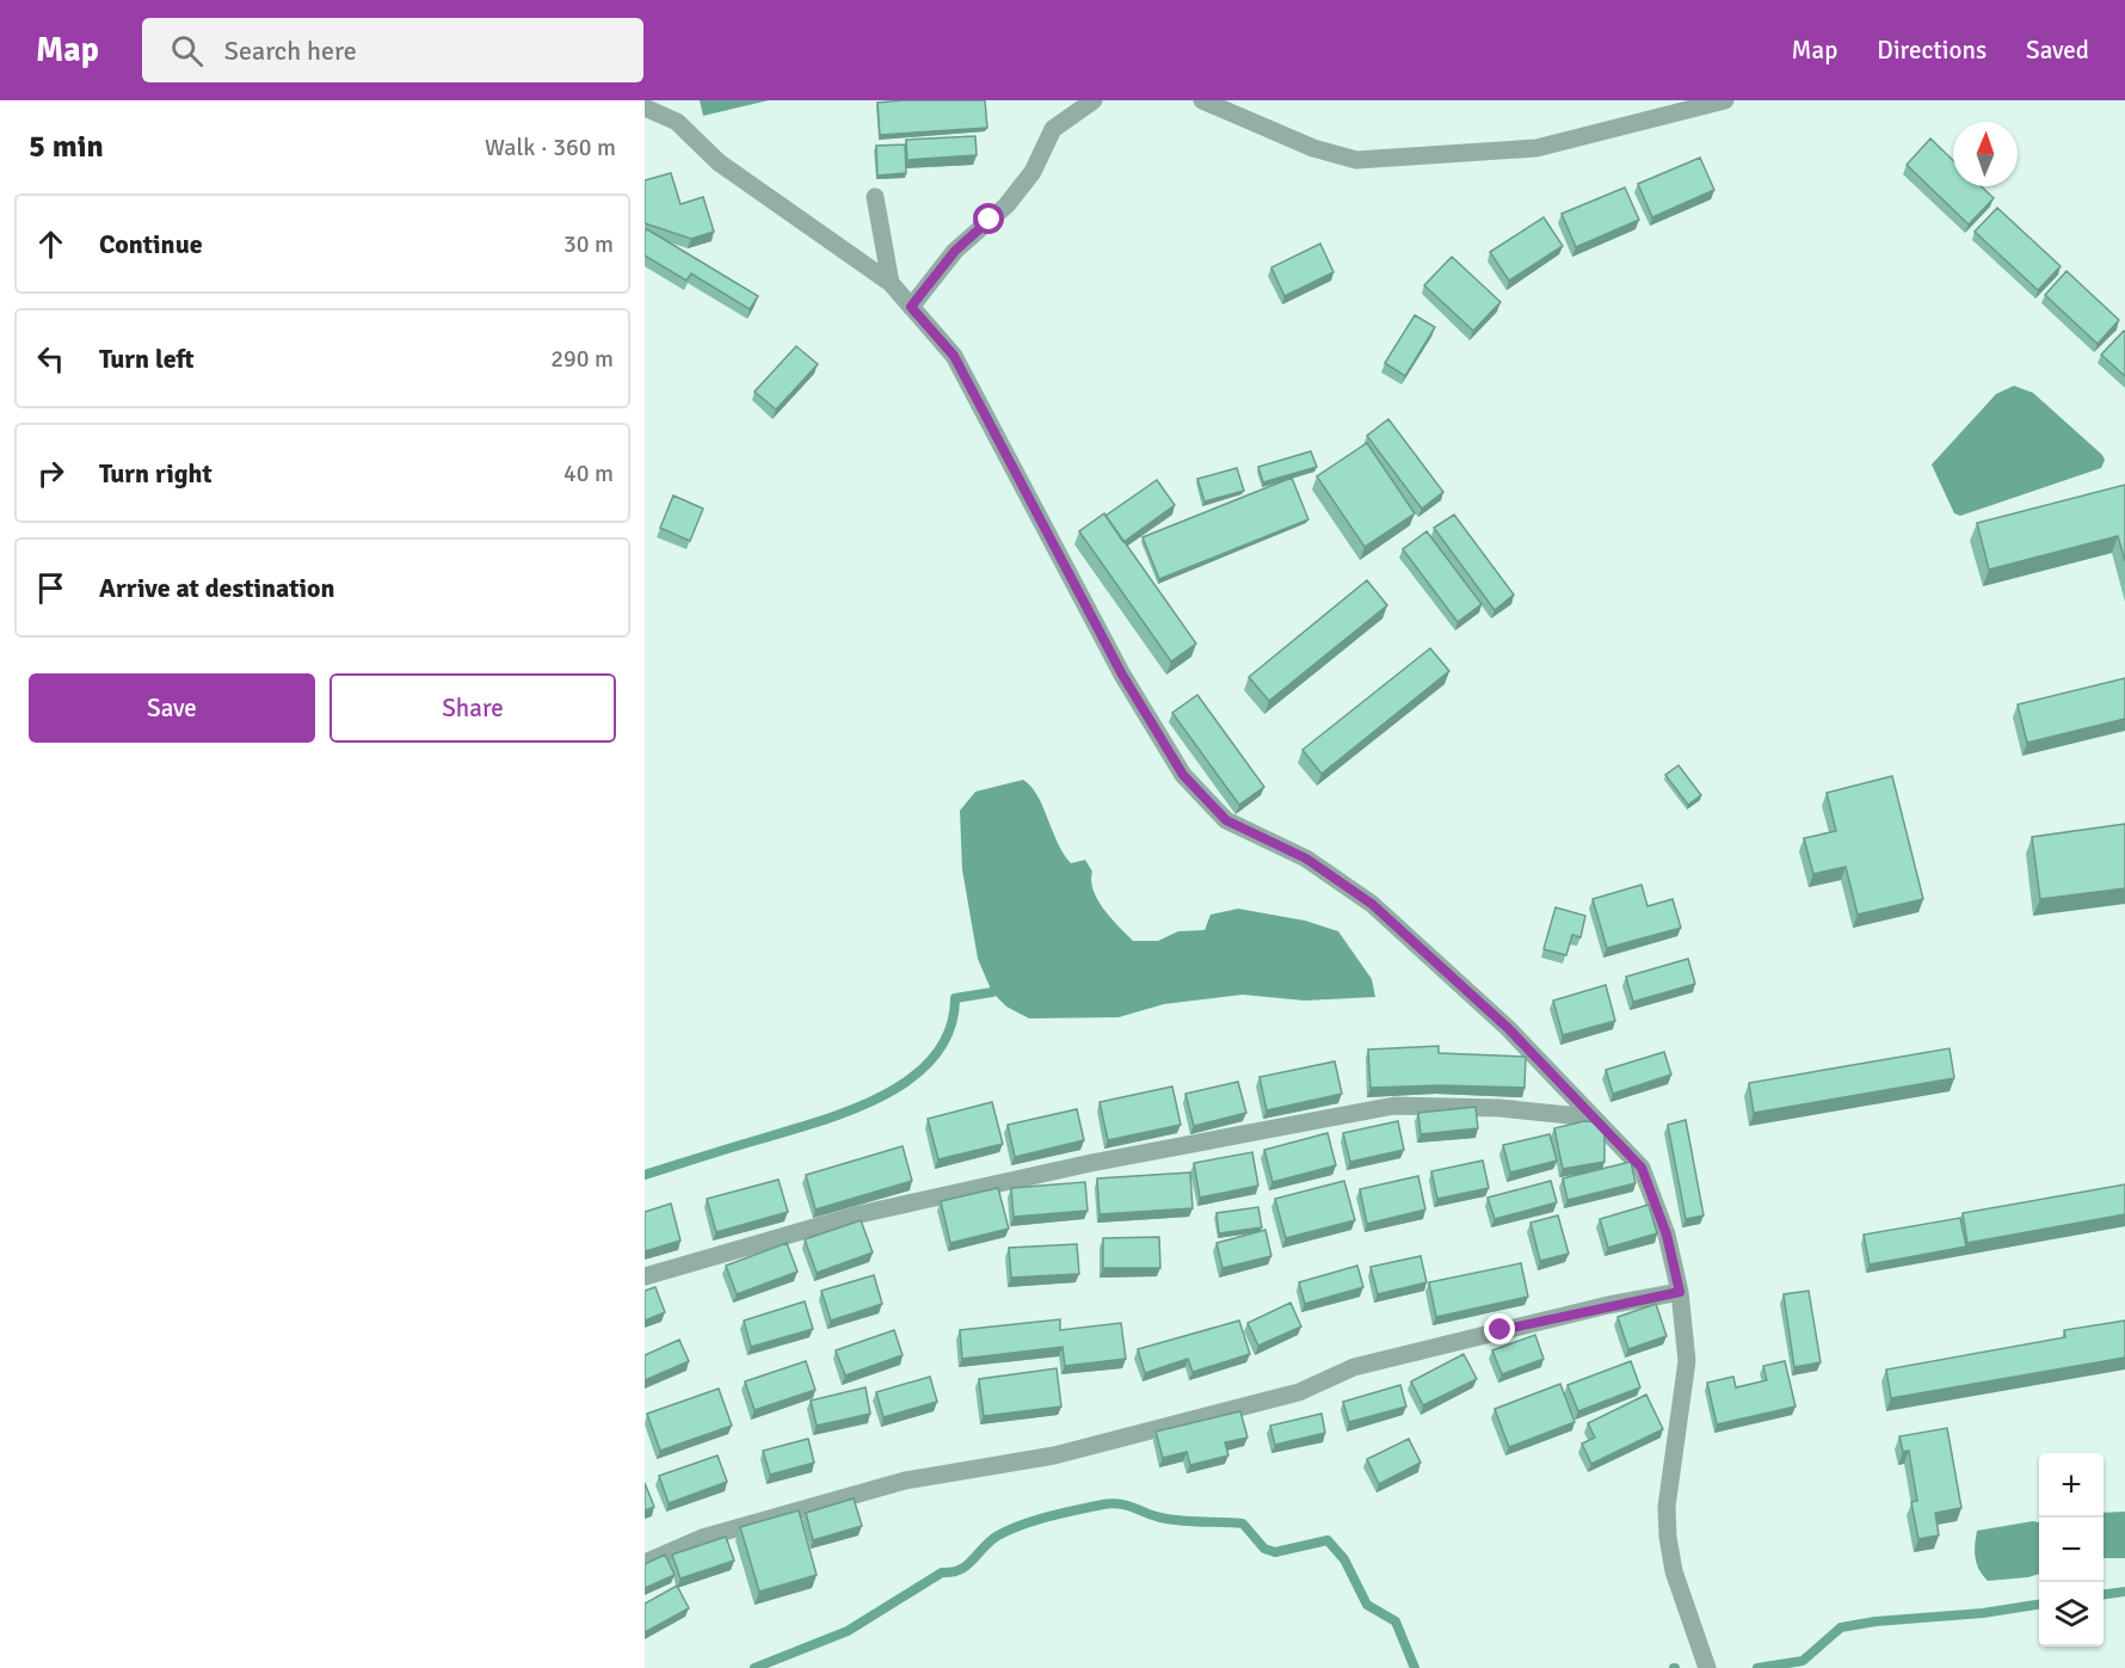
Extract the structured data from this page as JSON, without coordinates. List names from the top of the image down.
{
  "north": "top",
  "page": {
    "header": "Map",
    "search": "Search here",
    "nav": ["Map", "Directions", "Saved"],
    "heading": ["5 min", "Walk · 360 m"],
    "list": [
      ["Continue", "30 m"],
      ["Turn left", "290 m"],
      ["Turn right", "40 m"],
      "Arrive at destination"
    ],
    "buttons": ["Save", "Share"],
    "map_buttons": ["+", "−"]
  }
}
